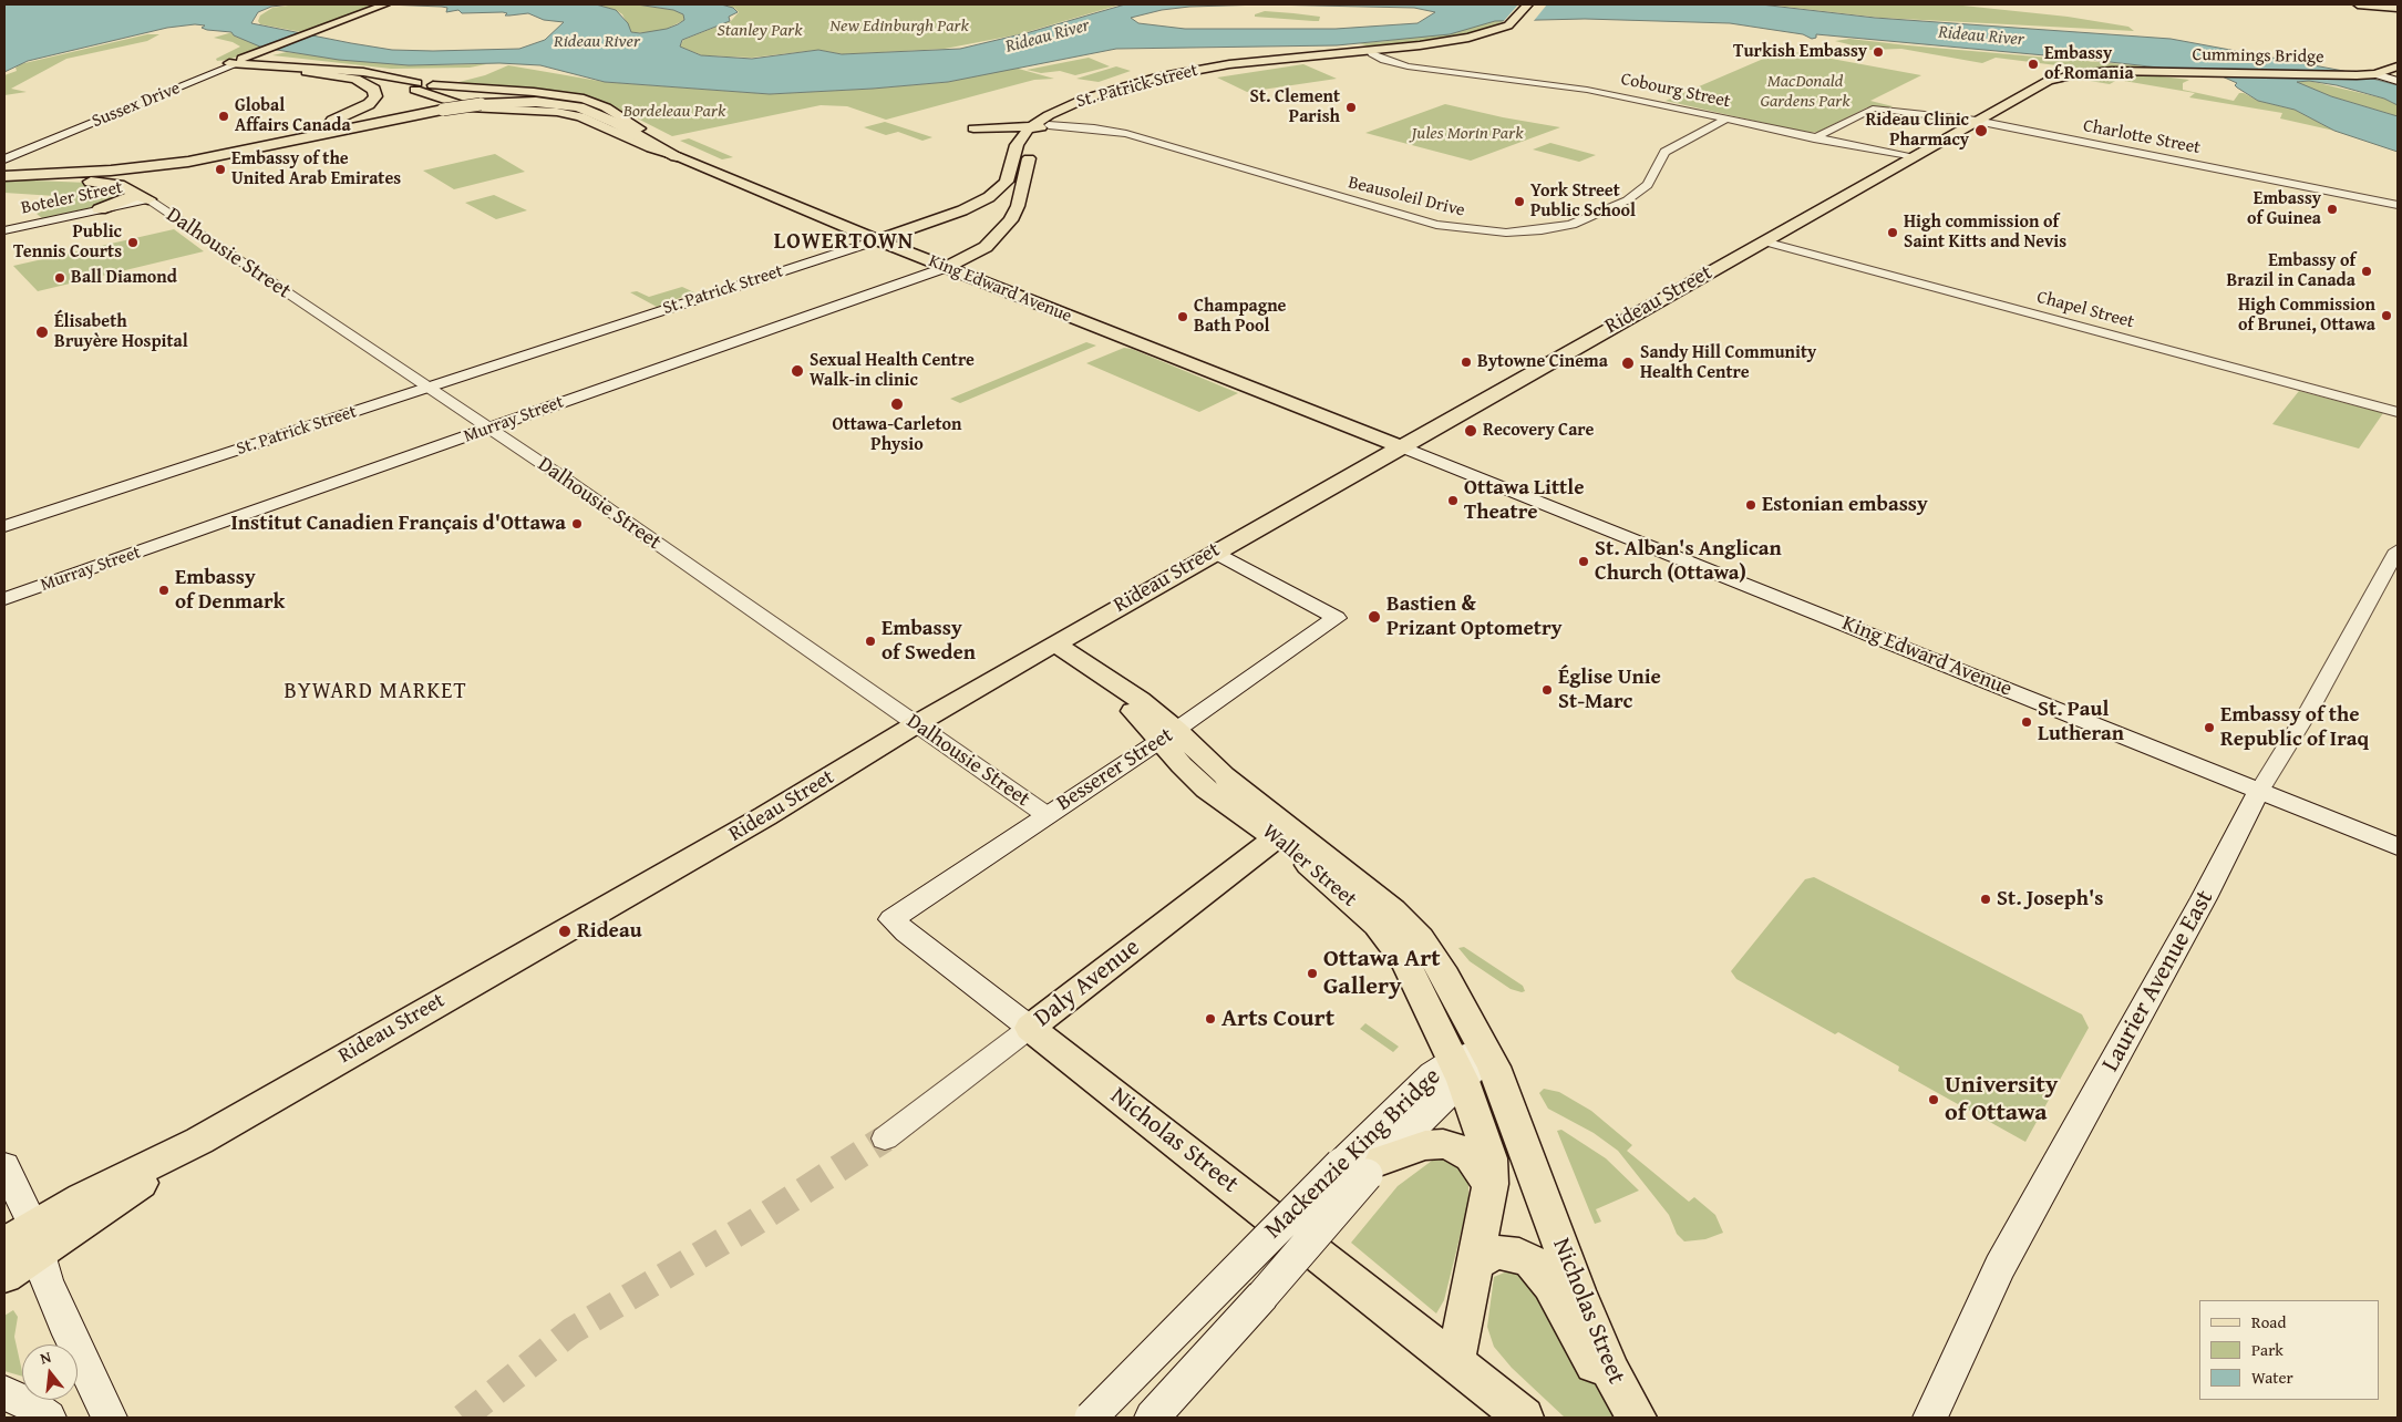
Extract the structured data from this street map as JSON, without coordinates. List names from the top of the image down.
{
  "streets": {
    "main road": [
      "Cummings Bridge",
      "St. Patrick Street",
      "Sussex Drive",
      "Boteler Street",
      "King Edward Avenue",
      "Rideau Street",
      "Murray Street",
      "Besserer Street",
      "Waller Street",
      "Laurier Avenue East",
      "Daly Avenue",
      "Nicholas Street",
      "Mackenzie King Bridge"
    ],
    "street": [
      "Cobourg Street",
      "Charlotte Street",
      "Beausoleil Drive",
      "Dalhousie Street",
      "Chapel Street"
    ]
  },
  "crossings": [
    ["Cummings Bridge", "Rideau Street"],
    ["St. Patrick Street", "Cobourg Street"],
    ["St. Patrick Street", "Beausoleil Drive"],
    ["St. Patrick Street", "Dalhousie Street"],
    ["St. Patrick Street", "King Edward Avenue"],
    ["St. Patrick Street", "Murray Street"],
    ["Cobourg Street", "Charlotte Street"],
    ["Cobourg Street", "Beausoleil Drive"],
    ["Cobourg Street", "Rideau Street"],
    ["Sussex Drive", "King Edward Avenue"],
    ["Charlotte Street", "Rideau Street"],
    ["Dalhousie Street", "Rideau Street"],
    ["Dalhousie Street", "Murray Street"],
    ["Dalhousie Street", "Besserer Street"],
    ["King Edward Avenue", "Rideau Street"],
    ["King Edward Avenue", "Murray Street"],
    ["King Edward Avenue", "Laurier Avenue East"],
    ["Rideau Street", "Chapel Street"],
    ["Rideau Street", "Besserer Street"],
    ["Rideau Street", "Waller Street"],
    ["Besserer Street", "Waller Street"],
    ["Besserer Street", "Nicholas Street"],
    ["Waller Street", "Daly Avenue"],
    ["Waller Street", "Nicholas Street"],
    ["Waller Street", "Mackenzie King Bridge"],
    ["Daly Avenue", "Nicholas Street"],
    ["Nicholas Street", "Mackenzie King Bridge"]
  ],
  "districts": ["LOWERTOWN", "BYWARD MARKET"],
  "water": ["Rideau River"],
  "parks": [
    "New Edinburgh Park",
    "Stanley Park",
    "MacDonald Gardens Park",
    "Bordeleau Park",
    "Jules Morin Park"
  ],
  "places": [
    "Turkish Embassy",
    "Embassy of Romania",
    "St. Clement Parish",
    "Global Affairs Canada",
    "Rideau Clinic Pharmacy",
    "Embassy of the United Arab Emirates",
    "York Street Public School",
    "Embassy of Guinea",
    "High commission of Saint Kitts and Nevis",
    "Public Tennis Courts",
    "Embassy of Brazil in Canada",
    "Ball Diamond",
    "High Commission of Brunei, Ottawa",
    "Champagne Bath Pool",
    "Élisabeth Bruyère Hospital",
    "Bytowne Cinema",
    "Sandy Hill Community Health Centre",
    "Sexual Health Centre Walk-in clinic",
    "Ottawa-Carleton Physio",
    "Recovery Care",
    "Ottawa Little Theatre",
    "Estonian embassy",
    "Institut Canadien Français d'Ottawa",
    "St. Alban's Anglican Church (Ottawa)",
    "Embassy of Denmark",
    "Bastien & Prizant Optometry",
    "Embassy of Sweden",
    "Église Unie St-Marc",
    "St. Paul Lutheran",
    "Embassy of the Republic of Iraq",
    "St. Joseph's",
    "Rideau",
    "Ottawa Art Gallery",
    "Arts Court",
    "University of Ottawa"
  ],
  "legend": ["Road", "Park", "Water"],
  "north": "top"
}
